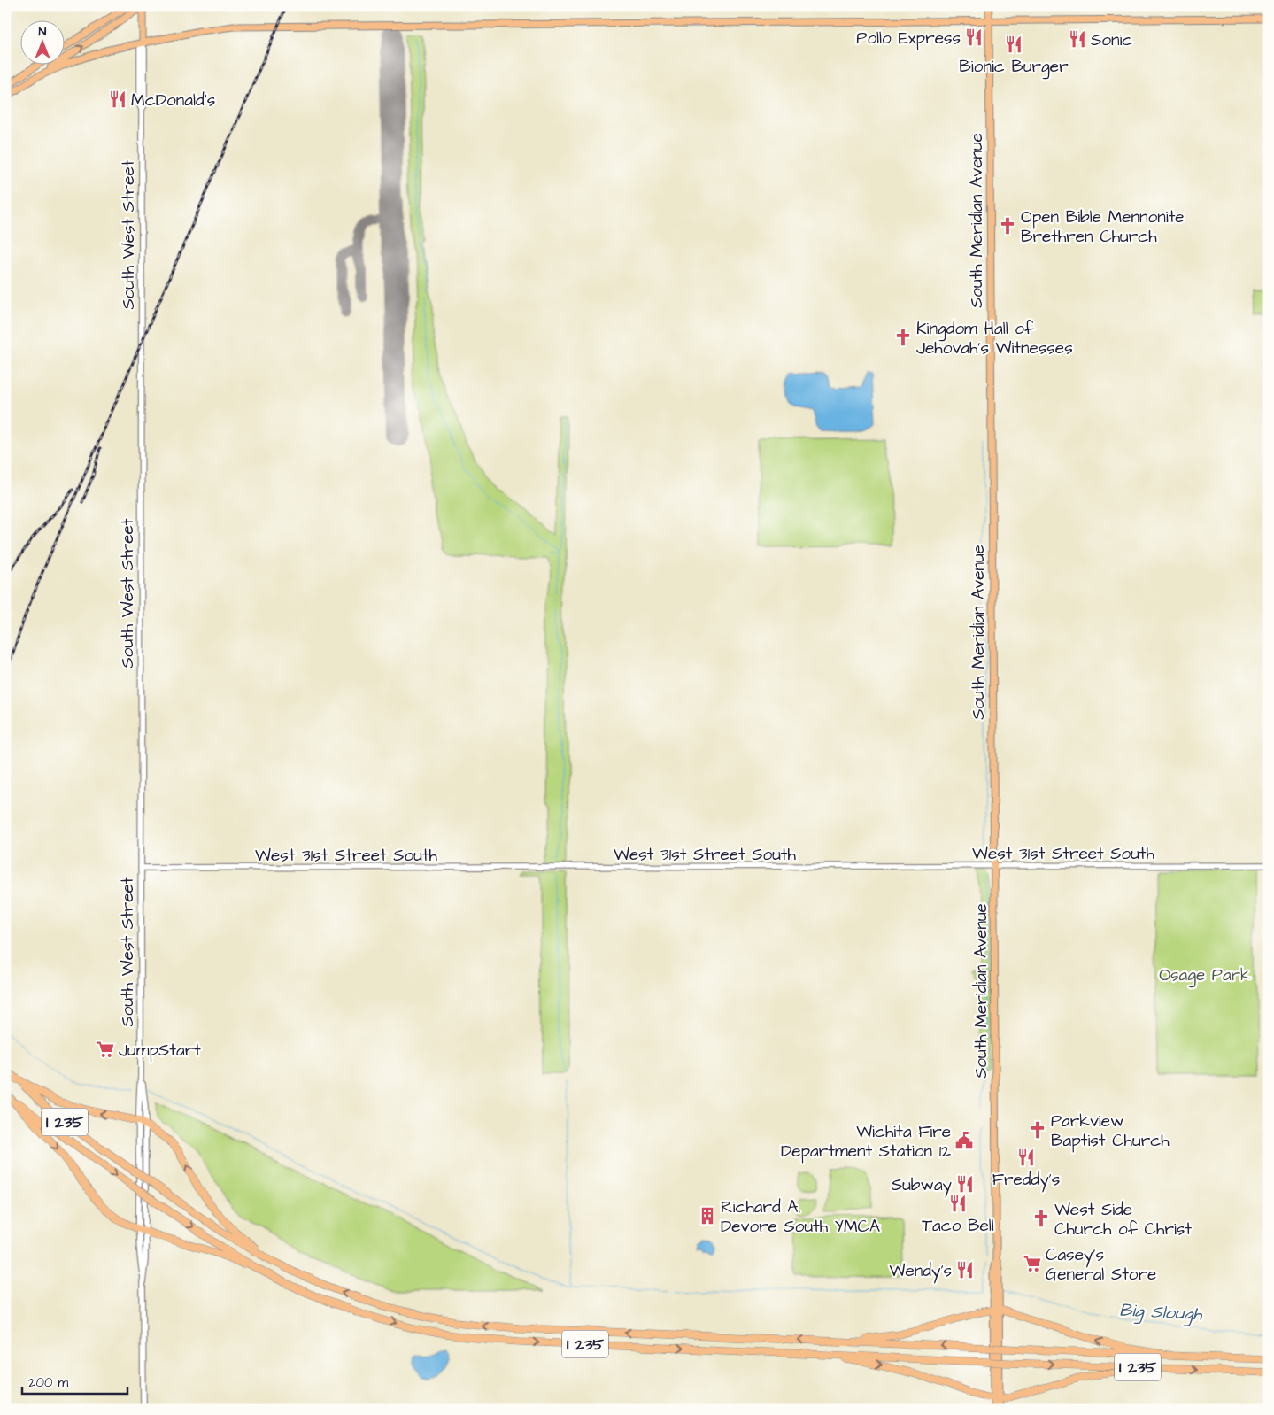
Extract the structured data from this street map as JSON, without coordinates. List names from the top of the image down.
{
  "streets": {
    "highway": ["I 235"],
    "main road": ["South Meridian Avenue", "South West Street"],
    "street": ["West 31st Street South"]
  },
  "crossings": [
    ["South Meridian Avenue", "West 31st Street South"],
    ["South West Street", "West 31st Street South"]
  ],
  "water": ["Big Slough"],
  "parks": ["Osage Park"],
  "places": {
    "restaurant": [
      "Pollo Express",
      "Sonic",
      "Bionic Burger",
      "McDonald's",
      "Freddy's",
      "Subway",
      "Taco Bell",
      "Wendy's"
    ],
    "church": [
      "Open Bible Mennonite Brethren Church",
      "Kingdom Hall of Jehovah's Witnesses",
      "Parkview Baptist Church",
      "West Side Church of Christ"
    ],
    "supermarket": ["JumpStart", "Casey's General Store"],
    "public building": ["Wichita Fire Department Station 12"],
    "building": ["Richard A. Devore South YMCA"]
  },
  "scale_bar": "200 m",
  "north": "top"
}
